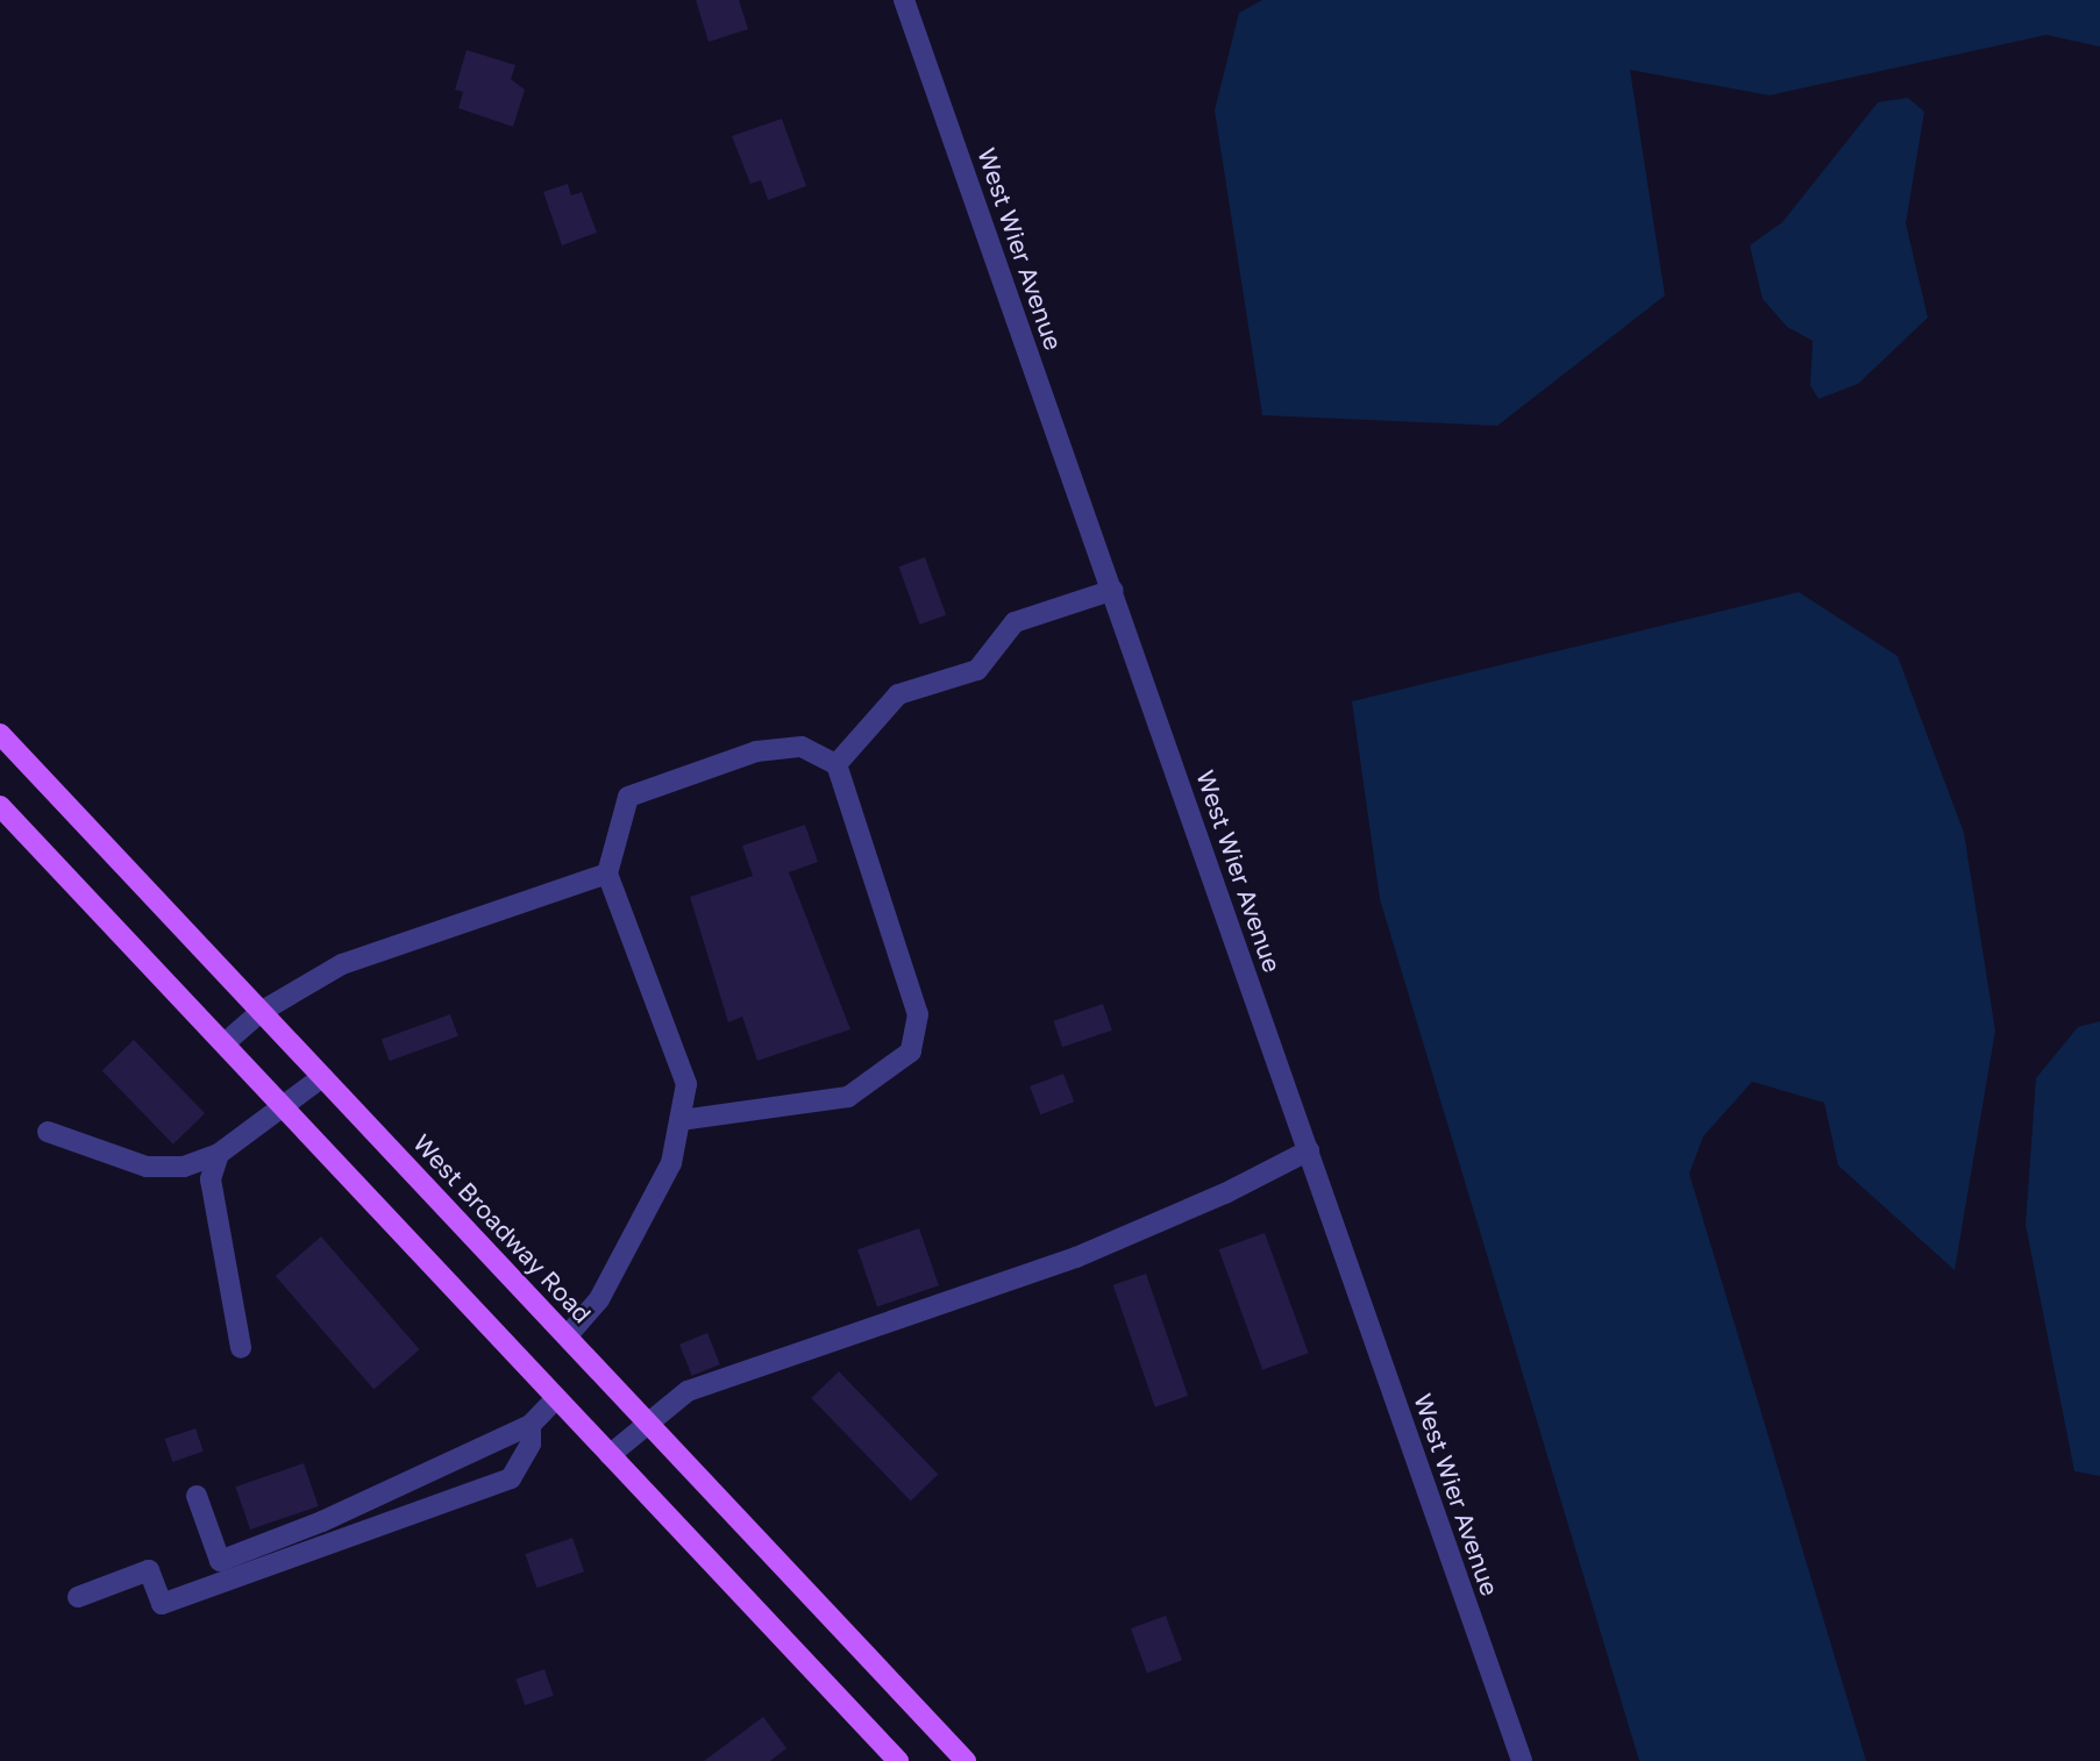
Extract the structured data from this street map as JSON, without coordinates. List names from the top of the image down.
{
  "streets": {
    "main road": ["West Broadway Road"],
    "street": ["West Wier Avenue"]
  }
}
